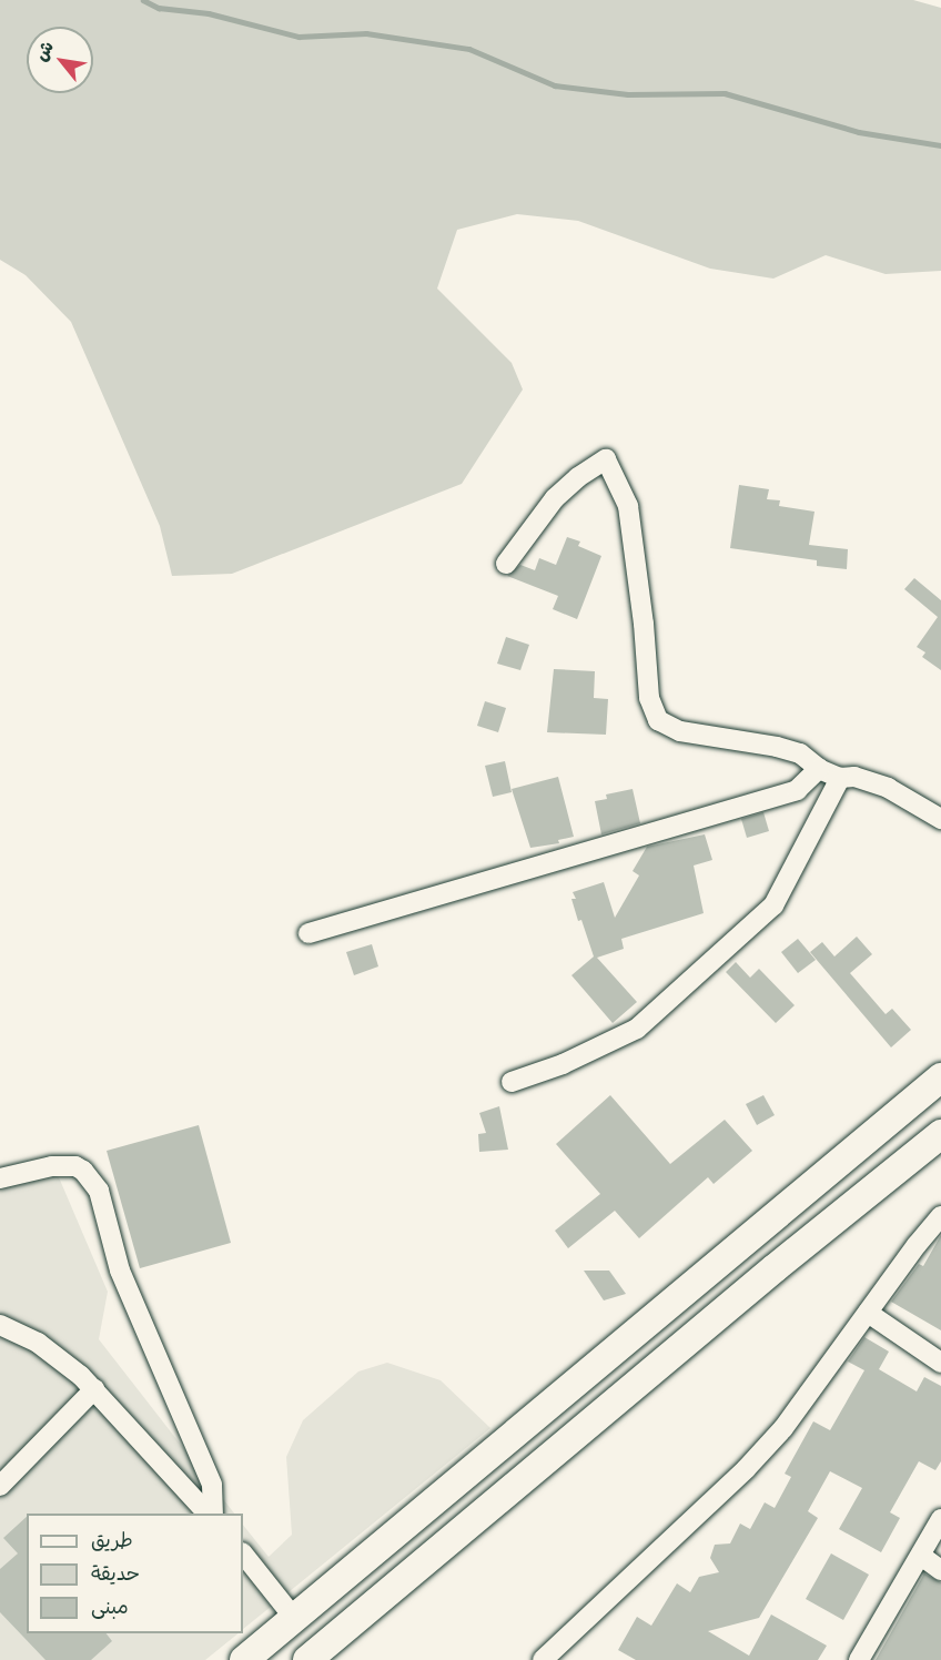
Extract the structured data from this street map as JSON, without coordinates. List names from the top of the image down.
{
  "legend": ["طريق", "حديقة", "مبنى"],
  "north": "top left"
}
